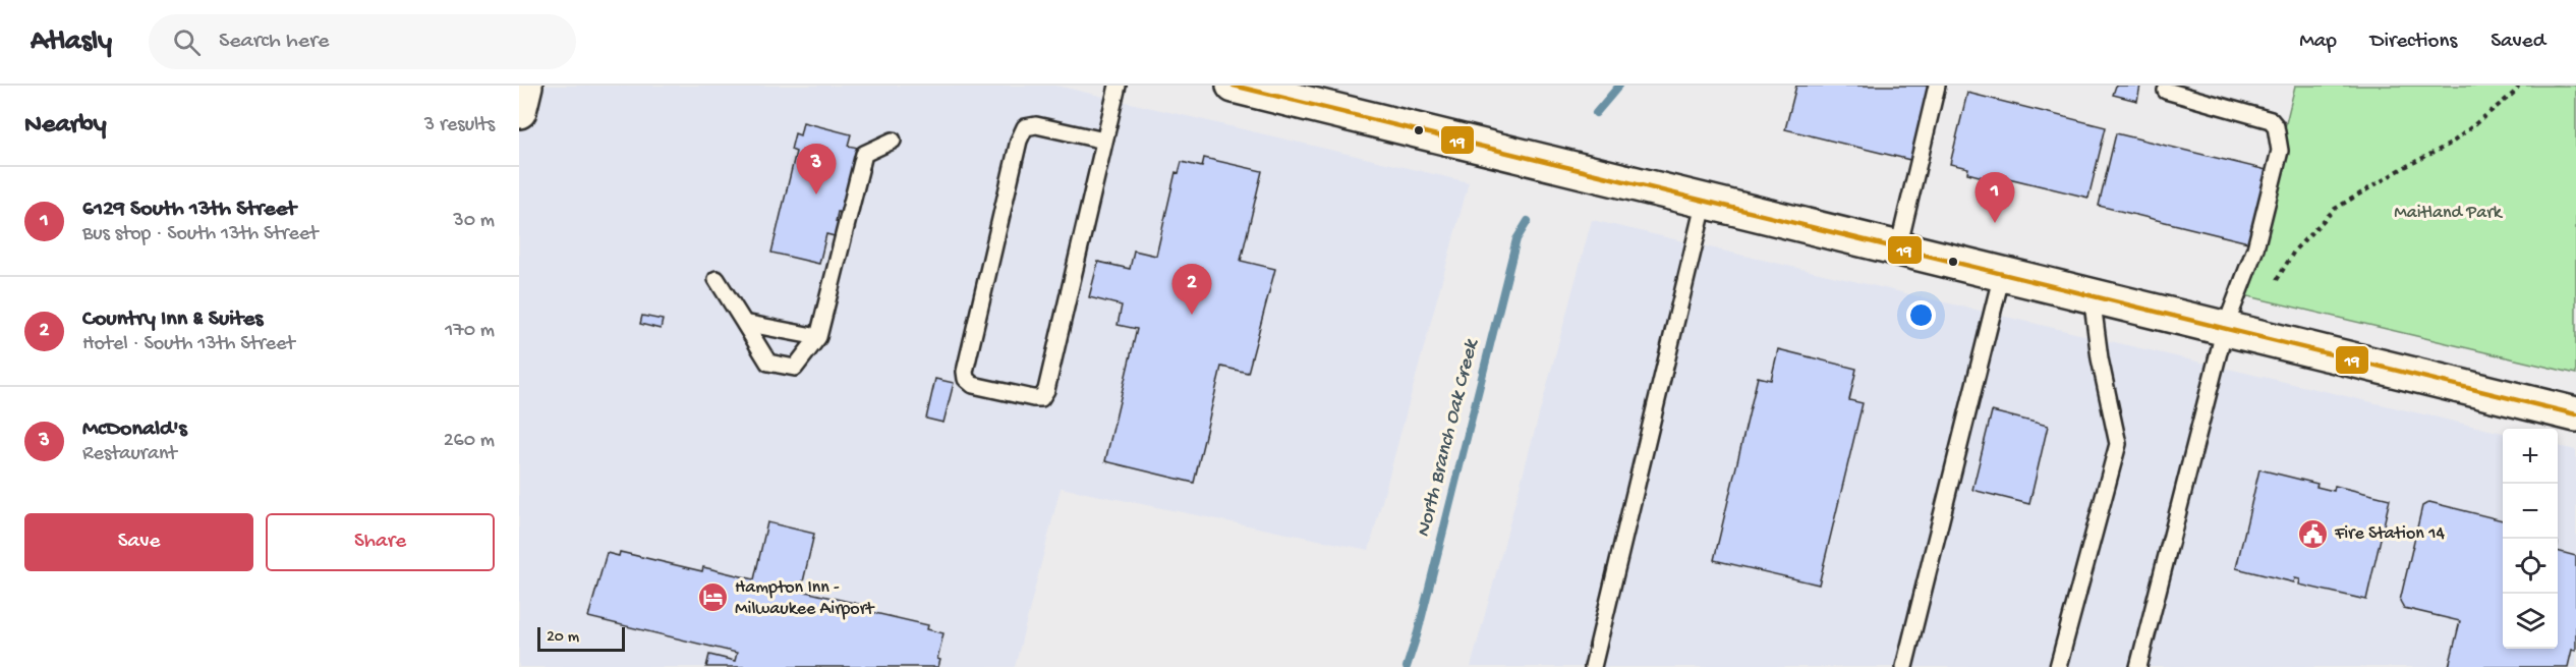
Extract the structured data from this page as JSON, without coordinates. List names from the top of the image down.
{
  "water": ["North Branch Oak Creek"],
  "parks": ["Maitland Park"],
  "places": {
    "public building": ["Fire Station 14"],
    "hotel": ["Hampton Inn - Milwaukee Airport"]
  },
  "lines": ["transit line 19"],
  "scale_bar": "20 m",
  "page": {
    "header": "Atlasly",
    "search": "Search here",
    "nav": ["Map", "Directions", "Saved"],
    "heading": ["Nearby", "3 results"],
    "pins": ["3", "1", "2"],
    "list": [
      {
        "mark": "1",
        "name": "6129 South 13th Street",
        "note": "Bus stop · South 13th Street",
        "value": "30 m"
      },
      {
        "mark": "2",
        "name": "Country Inn & Suites",
        "note": "Hotel · South 13th Street",
        "value": "170 m"
      },
      {
        "mark": "3",
        "name": "McDonald's",
        "note": "Restaurant",
        "value": "260 m"
      }
    ],
    "map_buttons": ["+", "−"],
    "buttons": ["Save", "Share"],
    "scale": "20 m"
  }
}
